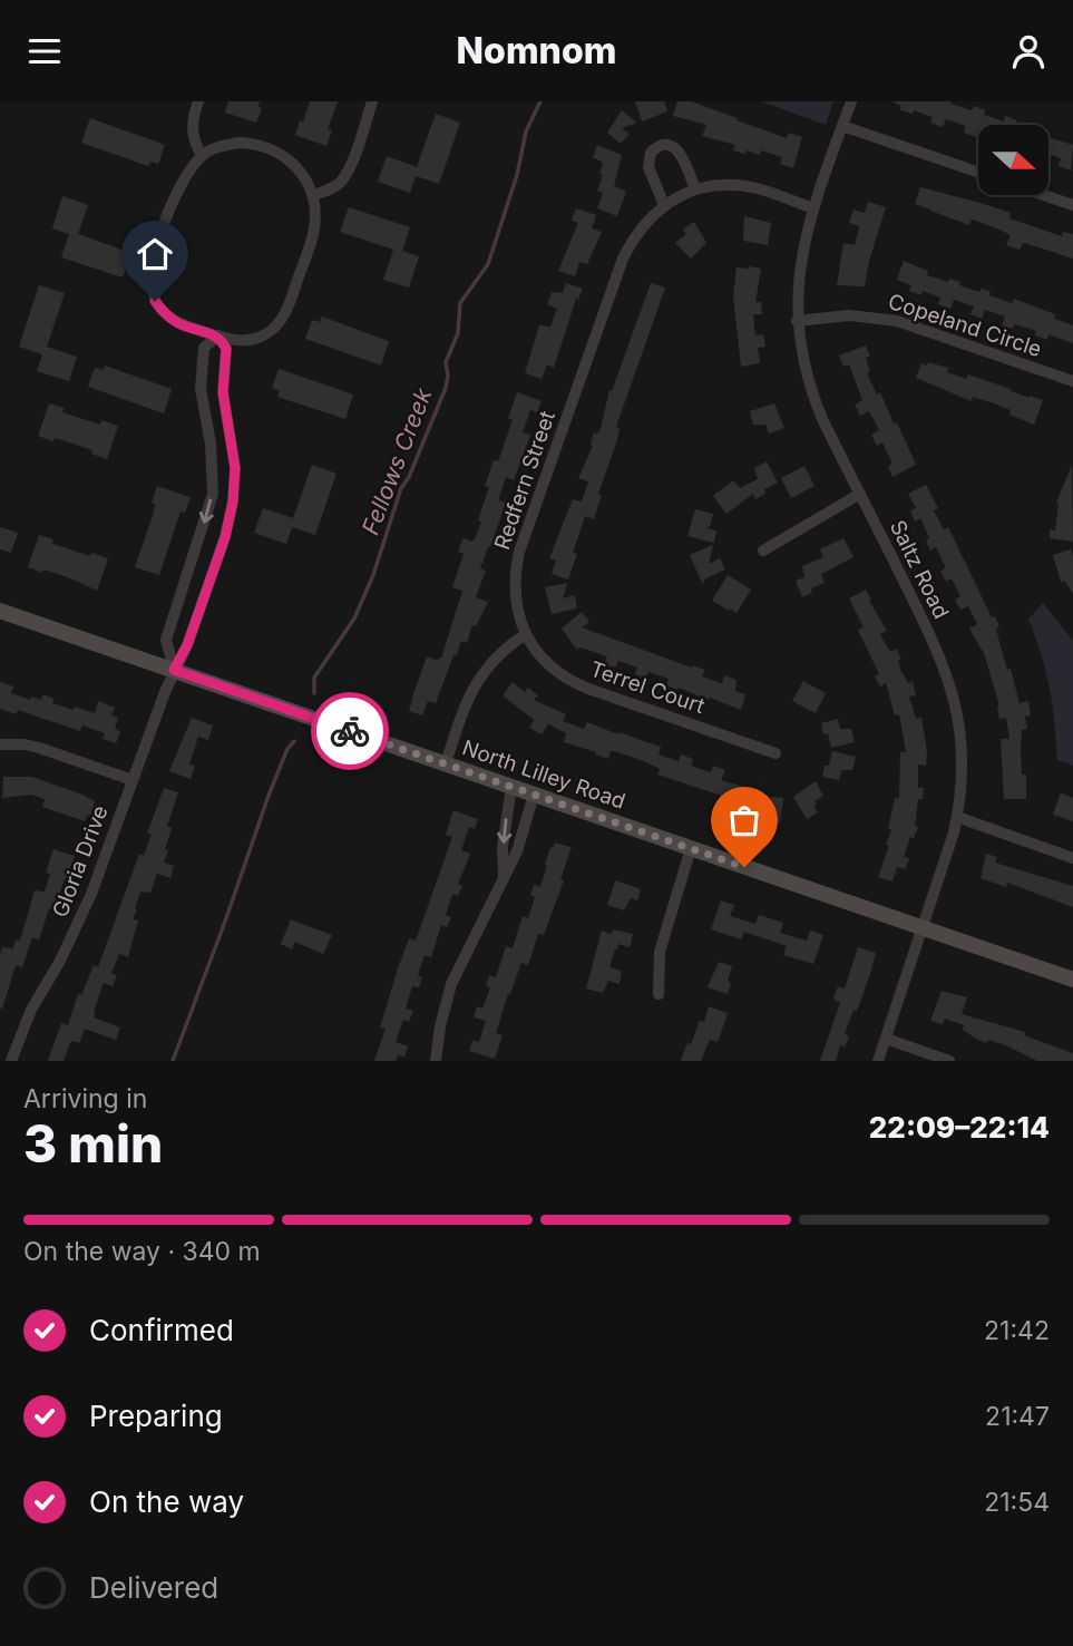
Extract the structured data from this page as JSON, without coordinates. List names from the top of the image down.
{
  "streets": {
    "street": [
      "Copeland Circle",
      "Redfern Street",
      "Saltz Road",
      "Terrel Court",
      "North Lilley Road",
      "Gloria Drive"
    ]
  },
  "crossings": [
    ["Copeland Circle", "Saltz Road"],
    ["Redfern Street", "Saltz Road"],
    ["Redfern Street", "Terrel Court"],
    ["Saltz Road", "North Lilley Road"],
    ["North Lilley Road", "Gloria Drive"]
  ],
  "water": ["Fellows Creek"],
  "north": "right",
  "page": {
    "header": "Nomnom",
    "heading": ["3 min", "Arriving in", "22:09–22:14"],
    "bar": "On the way · 340 m",
    "list": [
      ["Confirmed", "21:42"],
      ["Preparing", "21:47"],
      ["On the way", "21:54"],
      "Delivered"
    ]
  }
}
